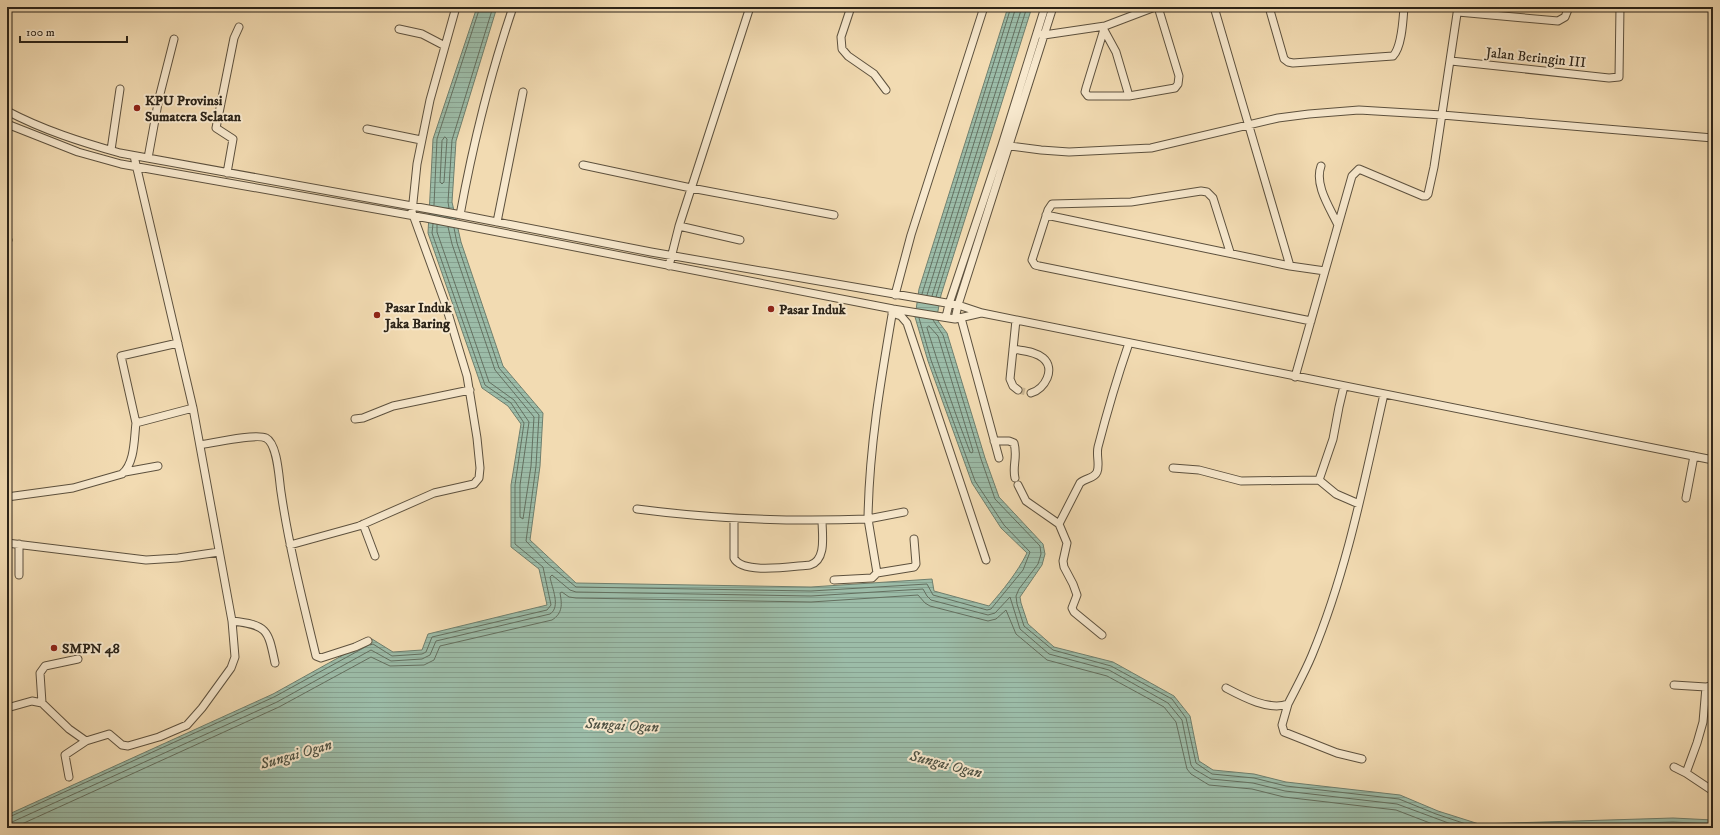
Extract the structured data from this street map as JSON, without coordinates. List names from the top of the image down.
{
  "streets": {
    "street": ["Jalan Beringin III"]
  },
  "water": ["Sungai Ogan"],
  "places": [
    "KPU Provinsi Sumatera Selatan",
    "Pasar Induk",
    "Pasar Induk Jaka Baring",
    "SMPN 48"
  ],
  "scale_bar": "100 m"
}
